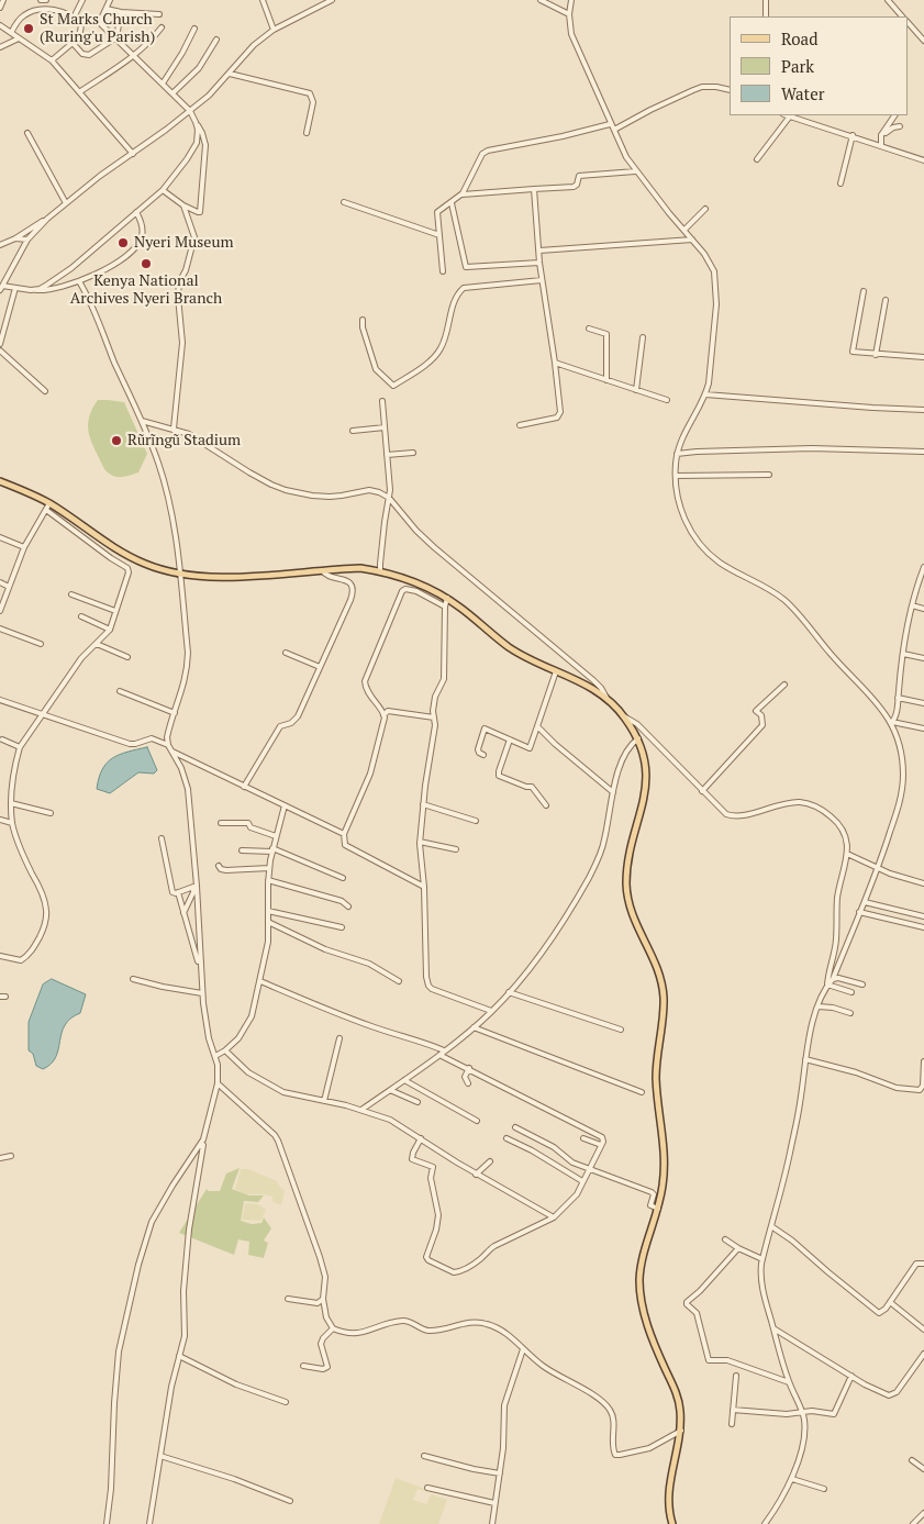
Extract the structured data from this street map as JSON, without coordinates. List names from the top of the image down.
{
  "places": [
    "St Marks Church (Ruring'u Parish)",
    "Nyeri Museum",
    "Kenya National Archives Nyeri Branch",
    "Rũrĩngũ Stadium"
  ],
  "legend": ["Road", "Park", "Water"]
}
